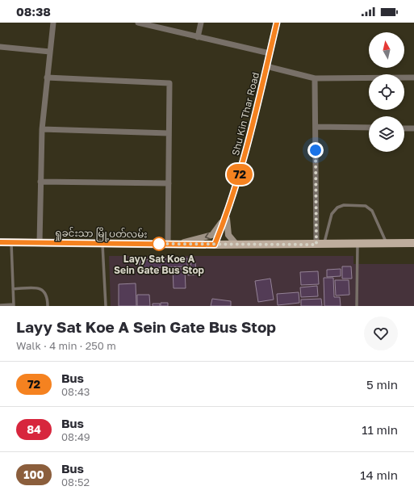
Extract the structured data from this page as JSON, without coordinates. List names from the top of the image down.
{
  "streets": {
    "main road": ["ရှုခင်းသာ မြို့ပတ်လမ်း"],
    "street": ["Shu Kin Thar Road"]
  },
  "crossings": [
    ["Shu Kin Thar Road", "ရှုခင်းသာ မြို့ပတ်လမ်း"]
  ],
  "places": ["Layy Sat Koe A Sein Gate Bus Stop"],
  "lines": ["bus line 72"],
  "north": "top",
  "page": {
    "status": "08:38",
    "on_map": "72",
    "heading": ["Layy Sat Koe A Sein Gate Bus Stop", "Walk · 4 min · 250 m"],
    "list": [
      {
        "mark": "72",
        "name": "Bus",
        "note": "08:43",
        "value": "5 min"
      },
      {
        "mark": "84",
        "name": "Bus",
        "note": "08:49",
        "value": "11 min"
      },
      {
        "mark": "100",
        "name": "Bus",
        "note": "08:52",
        "value": "14 min"
      }
    ]
  }
}
